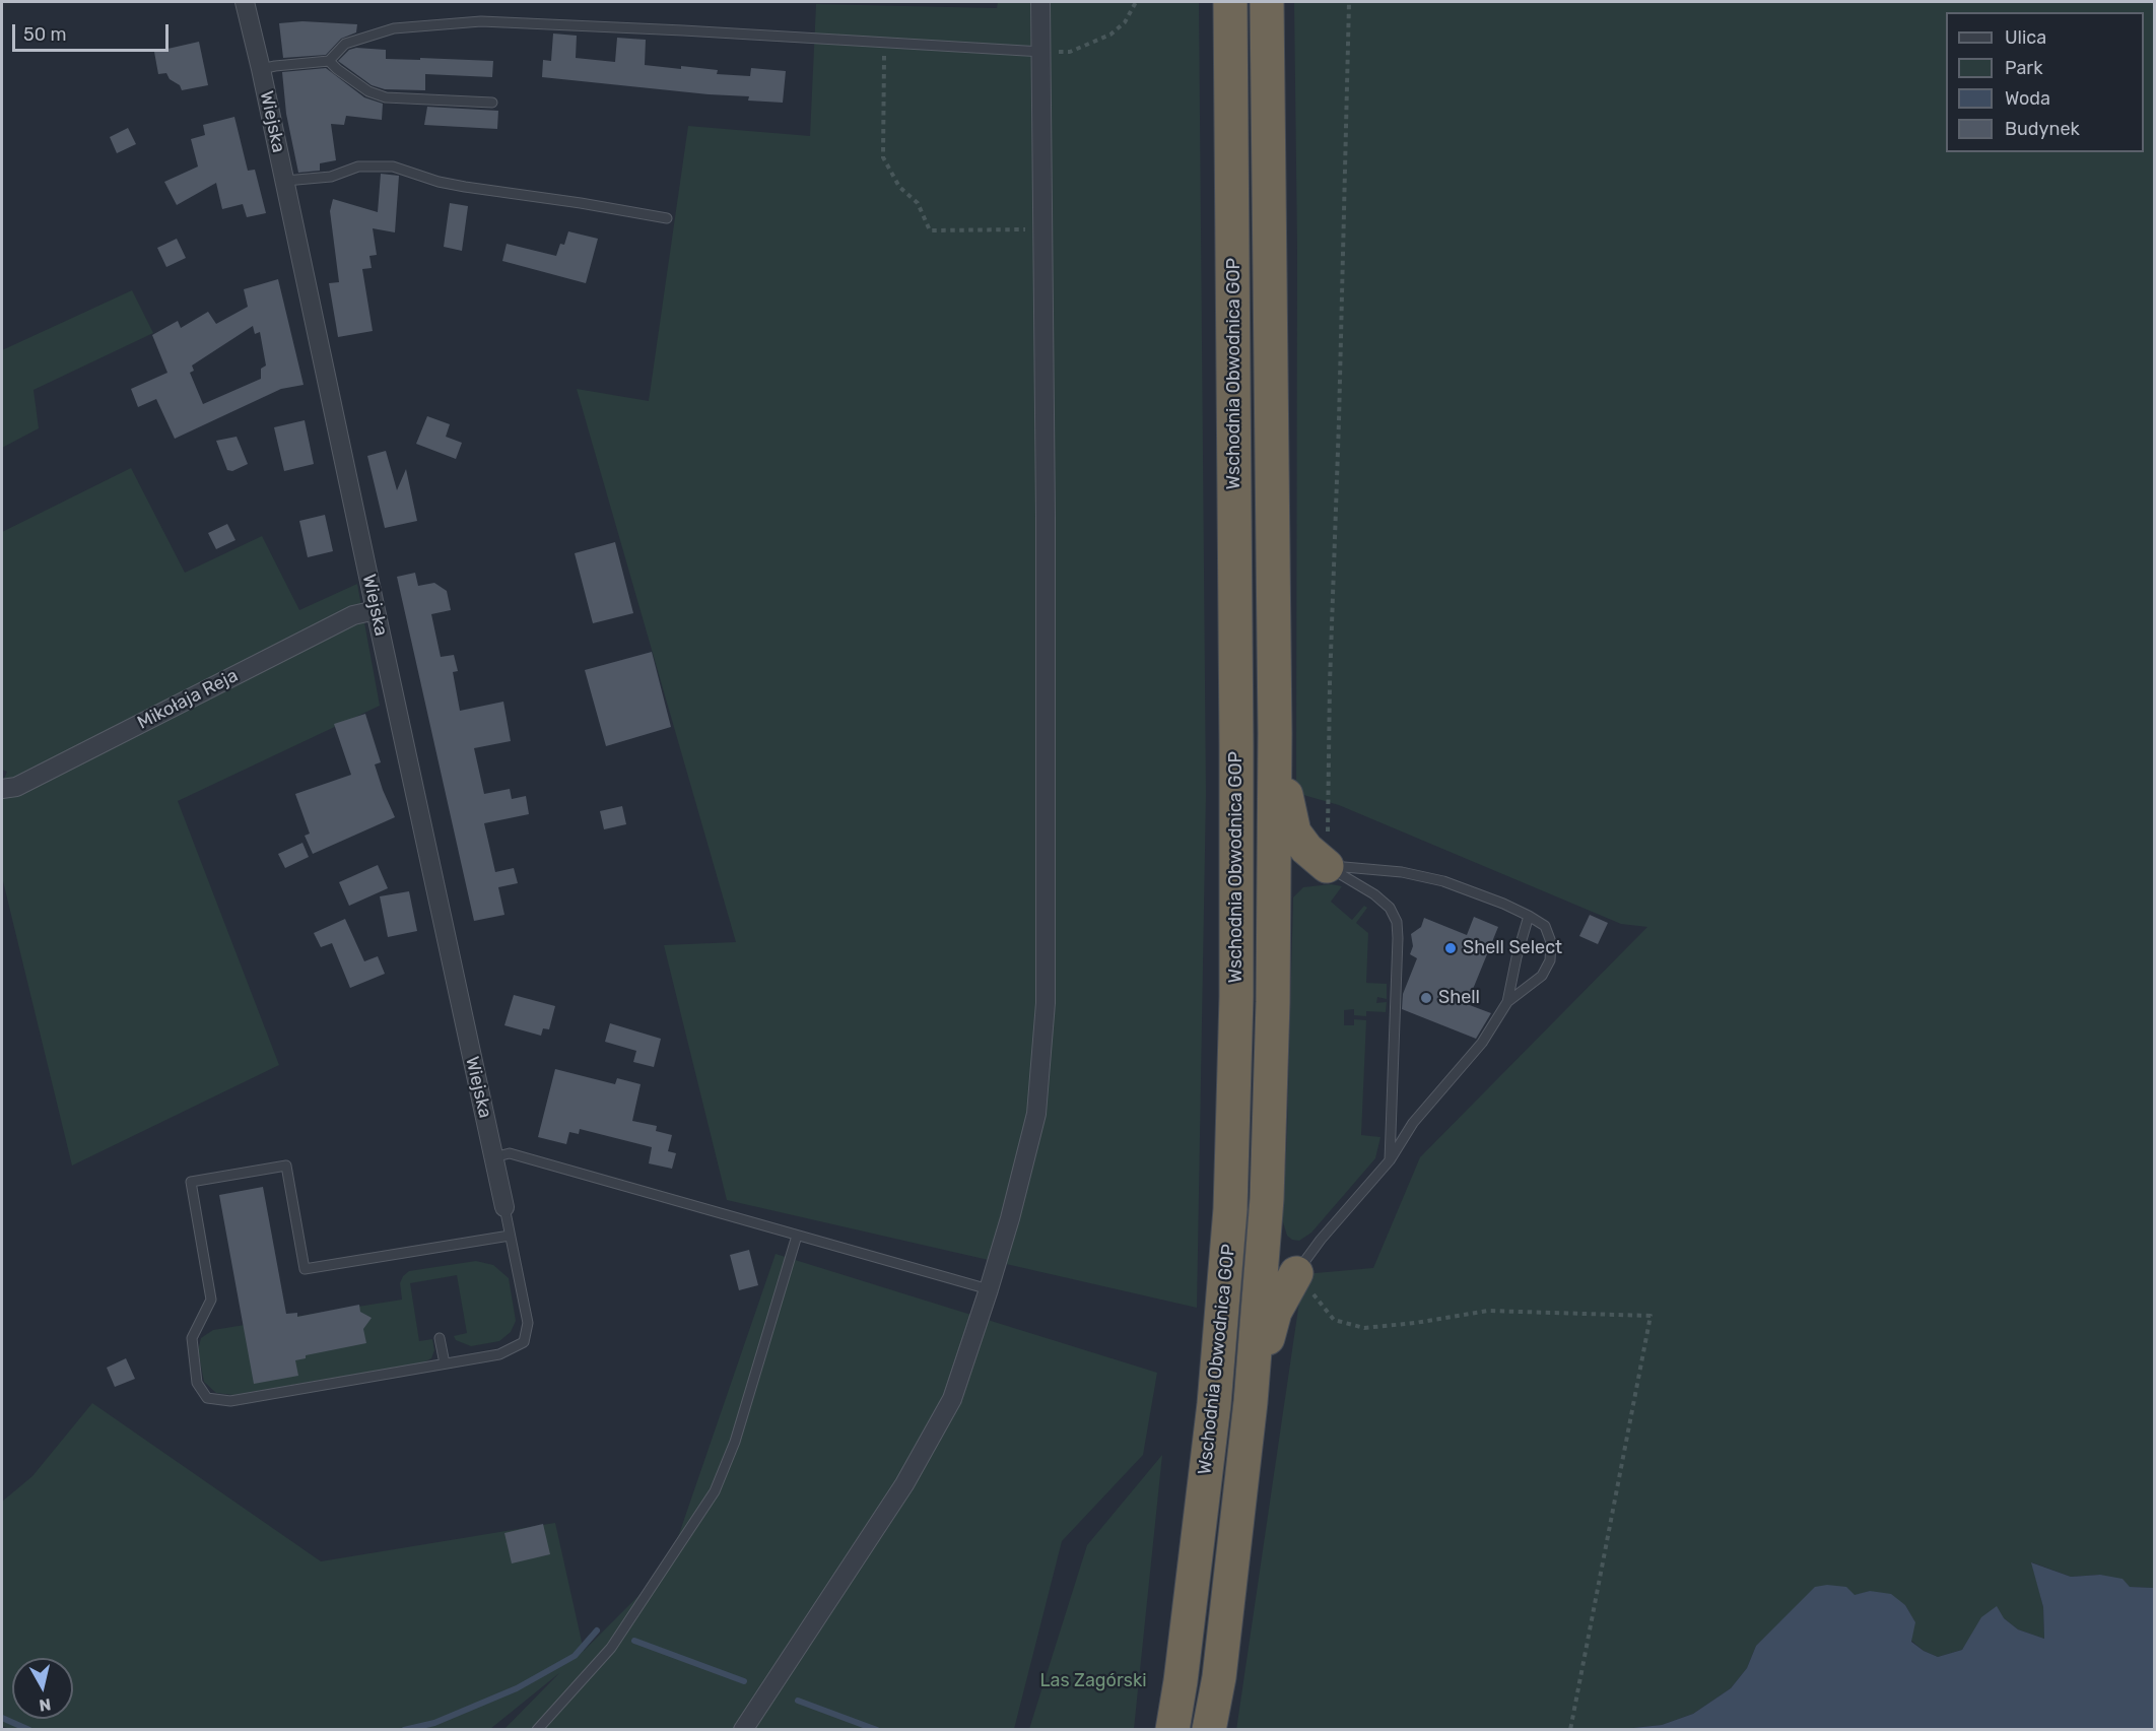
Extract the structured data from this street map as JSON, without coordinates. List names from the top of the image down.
{
  "streets": {
    "highway": ["Wschodnia Obwodnica GOP"],
    "street": ["Wiejska", "Mikołaja Reja"]
  },
  "crossings": [
    ["Wiejska", "Mikołaja Reja"]
  ],
  "parks": ["Las Zagórski"],
  "places": ["Shell Select", "Shell"],
  "legend": [
    "Ulica",
    "Park",
    "Woda",
    "Budynek"
  ],
  "scale_bar": "50 m",
  "north": "bottom"
}
